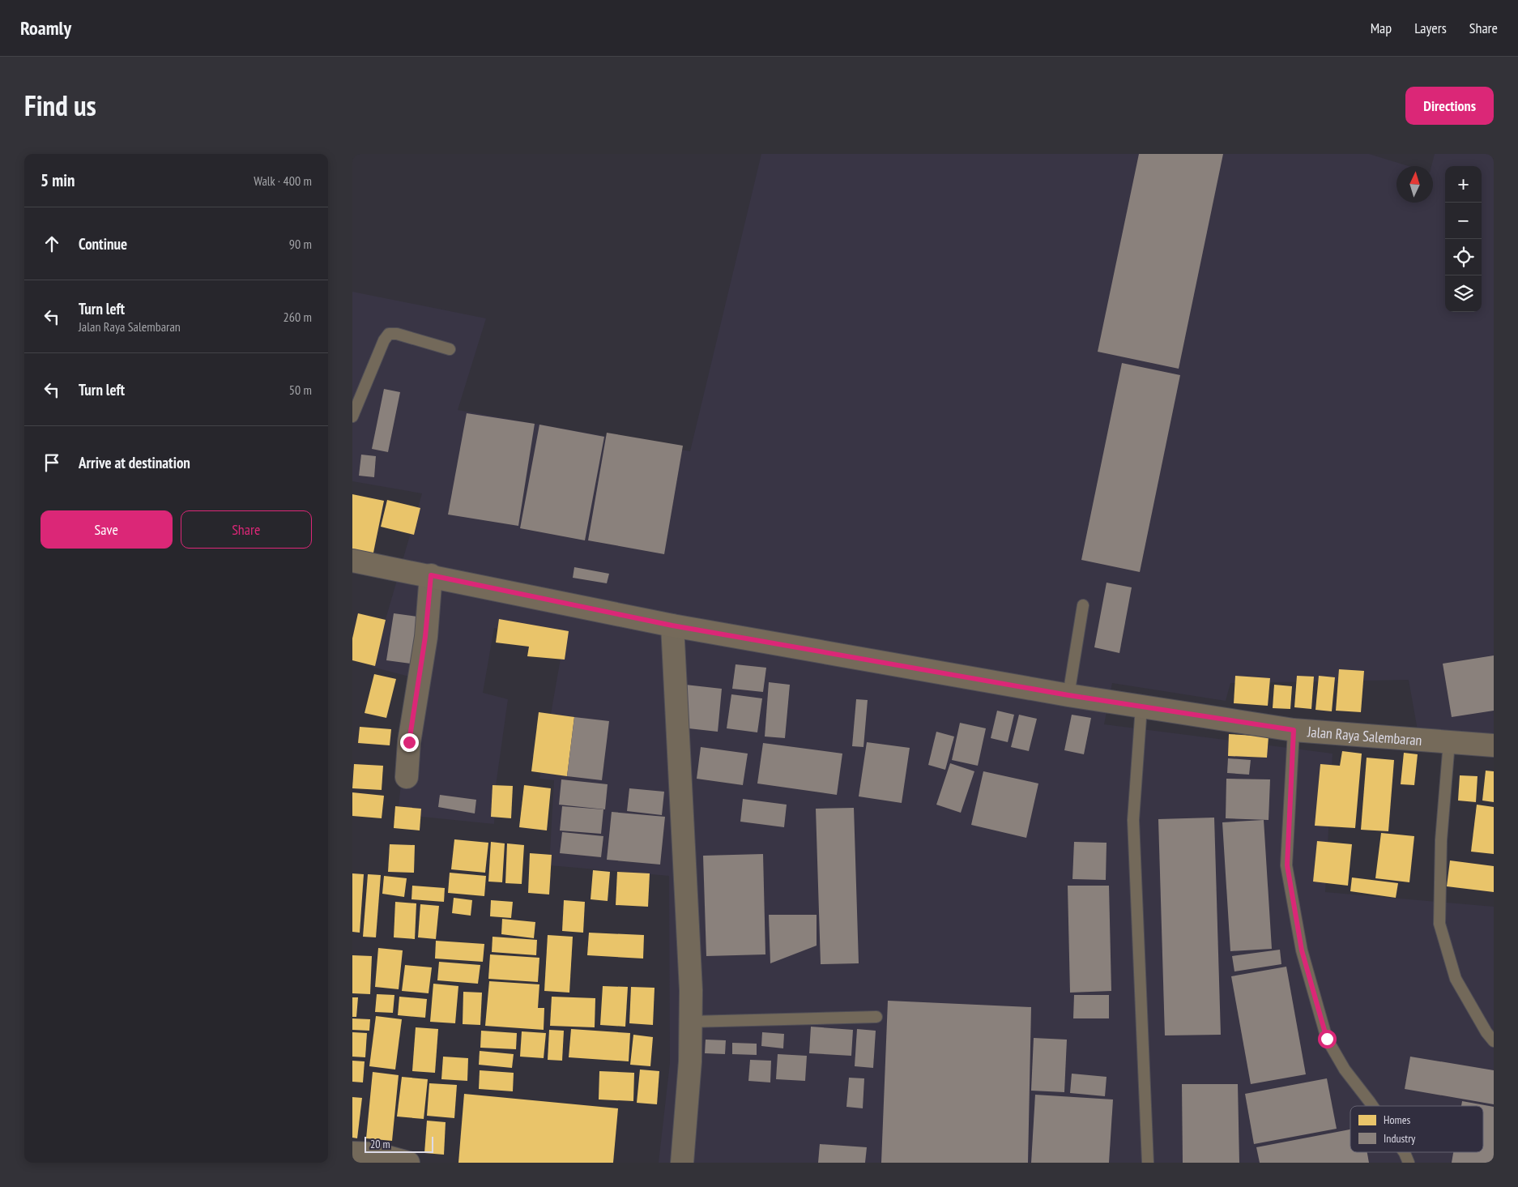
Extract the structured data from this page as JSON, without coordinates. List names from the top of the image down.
{
  "streets": {
    "main road": ["Jalan Raya Salembaran"]
  },
  "legend": ["Homes", "Industry"],
  "scale_bar": "20 m",
  "north": "top",
  "page": {
    "header": "Roamly",
    "nav": ["Map", "Layers", "Share"],
    "title": "Find us",
    "buttons": [
      "Directions",
      ["Save", "Share"]
    ],
    "heading": ["5 min", "Walk · 400 m"],
    "map_buttons": ["+", "−"],
    "list": [
      ["Continue", "90 m"],
      ["Turn left", "Jalan Raya Salembaran", "260 m"],
      ["Turn left", "50 m"],
      "Arrive at destination"
    ],
    "scale": "20 m"
  }
}
